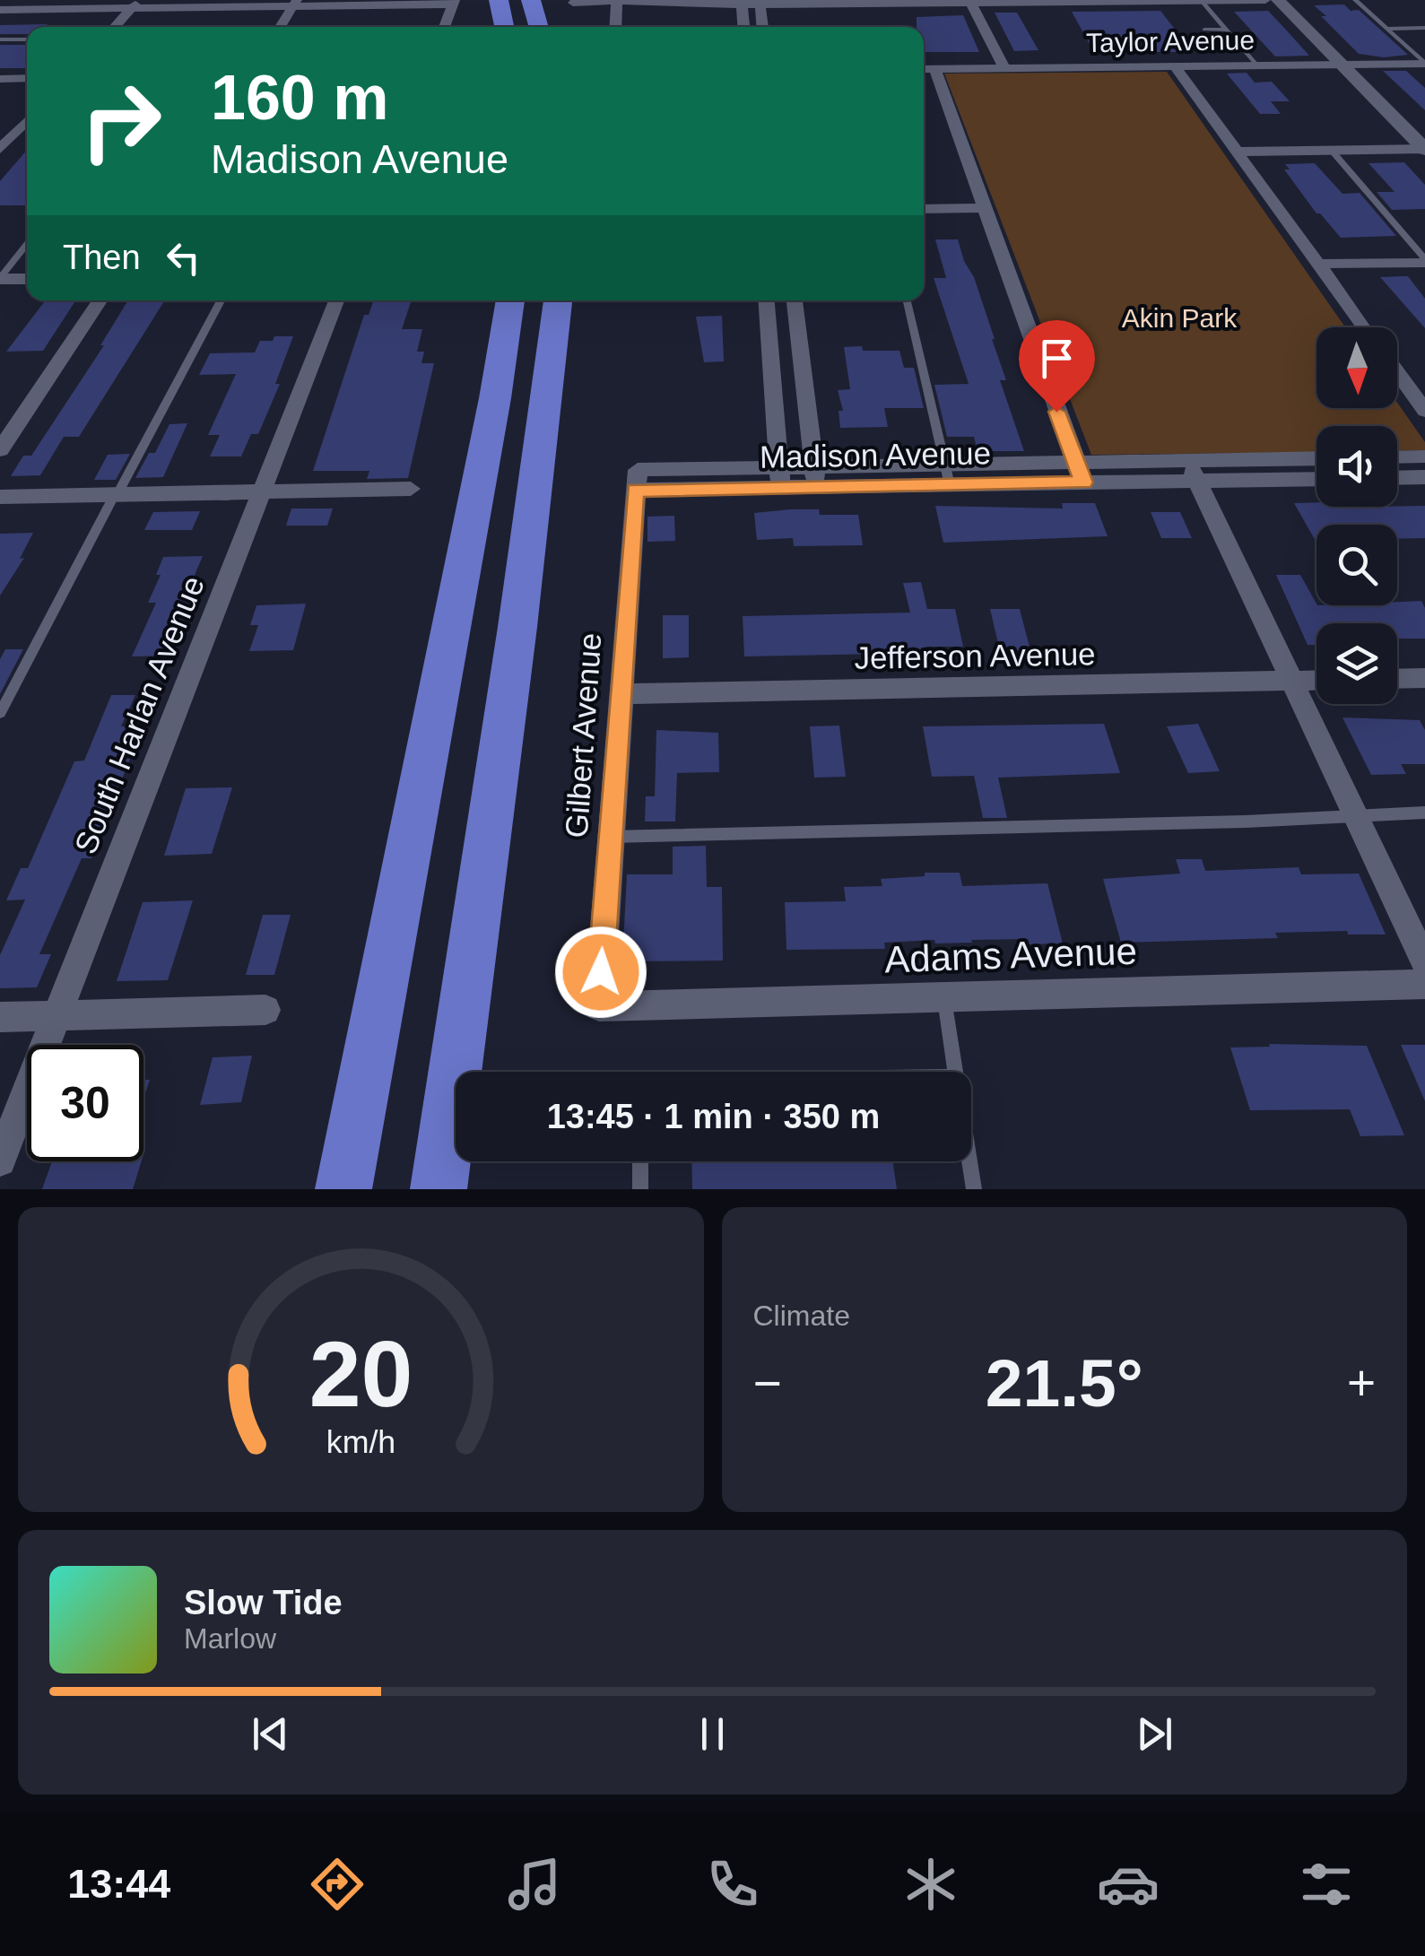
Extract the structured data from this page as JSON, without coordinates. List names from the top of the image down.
{
  "streets": {
    "street": [
      "Taylor Avenue",
      "Madison Avenue",
      "Jefferson Avenue",
      "South Harlan Avenue",
      "Gilbert Avenue",
      "Adams Avenue"
    ]
  },
  "crossings": [
    ["Madison Avenue", "Gilbert Avenue"],
    ["Jefferson Avenue", "Gilbert Avenue"],
    ["Gilbert Avenue", "Adams Avenue"]
  ],
  "parks": ["Akin Park"],
  "north": "bottom",
  "page": {
    "turn": ["160 m", "Madison Avenue"],
    "then": "Then",
    "limit": "30",
    "trip": "13:45 · 1 min · 350 m",
    "tile": "Climate",
    "heat": ["−", "21.5°", "+"],
    "song": ["Slow Tide", "Marlow"],
    "tabs": "13:44",
    "gauge": ["20", "km/h"]
  }
}
